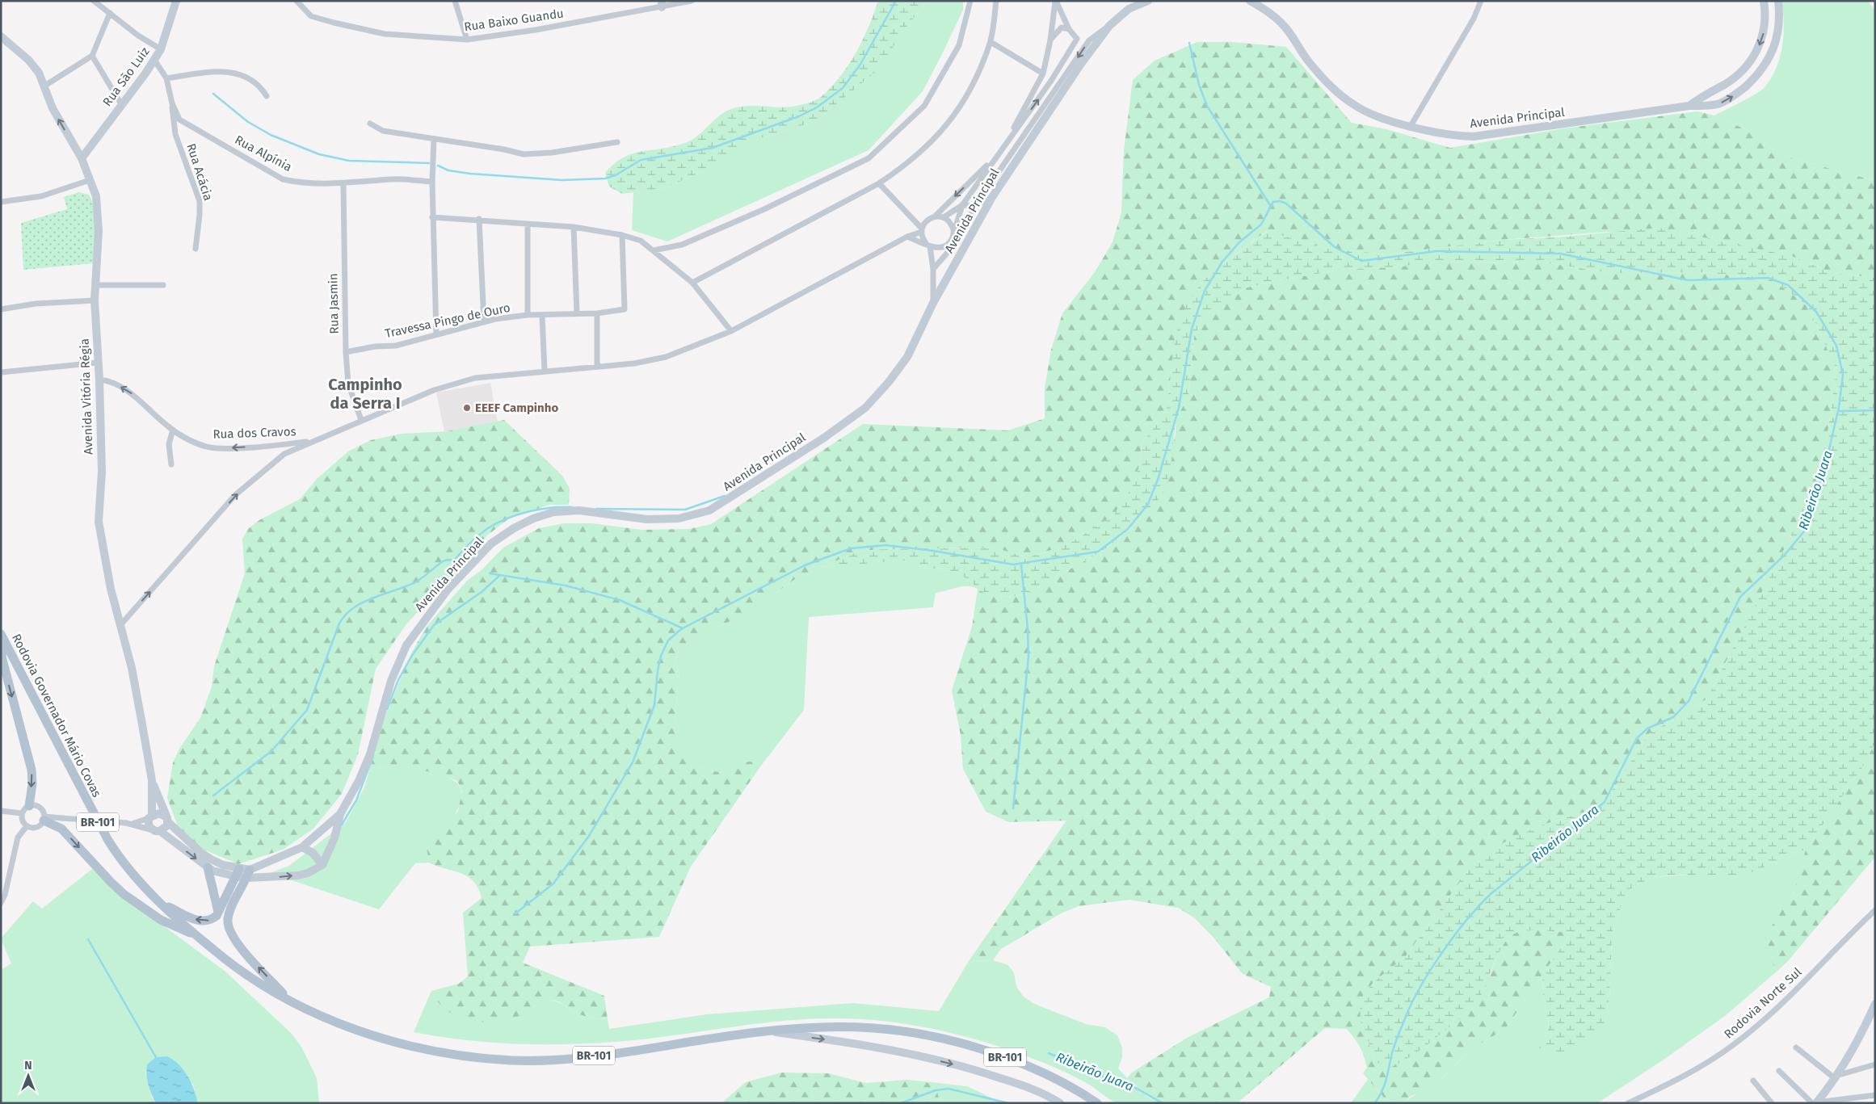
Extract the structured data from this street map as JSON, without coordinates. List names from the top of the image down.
{
  "streets": {
    "main road": ["Rodovia Governador Mário Covas", "BR-101"],
    "street": [
      "Rua Baixo Guandu",
      "Rua São Luiz",
      "Avenida Principal",
      "Rua Alpínia",
      "Rua Acácia",
      "Rua Jasmin",
      "Travessa Pingo de Ouro",
      "Avenida Vitória Régia",
      "Rua dos Cravos",
      "Rodovia Norte Sul"
    ]
  },
  "crossings": [
    ["Rua São Luiz", "Rua Alpínia"],
    ["Rua São Luiz", "Avenida Vitória Régia"],
    ["Rua Alpínia", "Rua Acácia"],
    ["Rua Alpínia", "Rua Jasmin"],
    ["Rua Jasmin", "Travessa Pingo de Ouro"],
    ["Avenida Vitória Régia", "Rua dos Cravos"]
  ],
  "one_way": ["Rua dos Cravos"],
  "districts": ["Campinho da Serra I"],
  "water": ["Ribeirão Juara"],
  "places": ["EEEF Campinho"],
  "north": "top"
}
